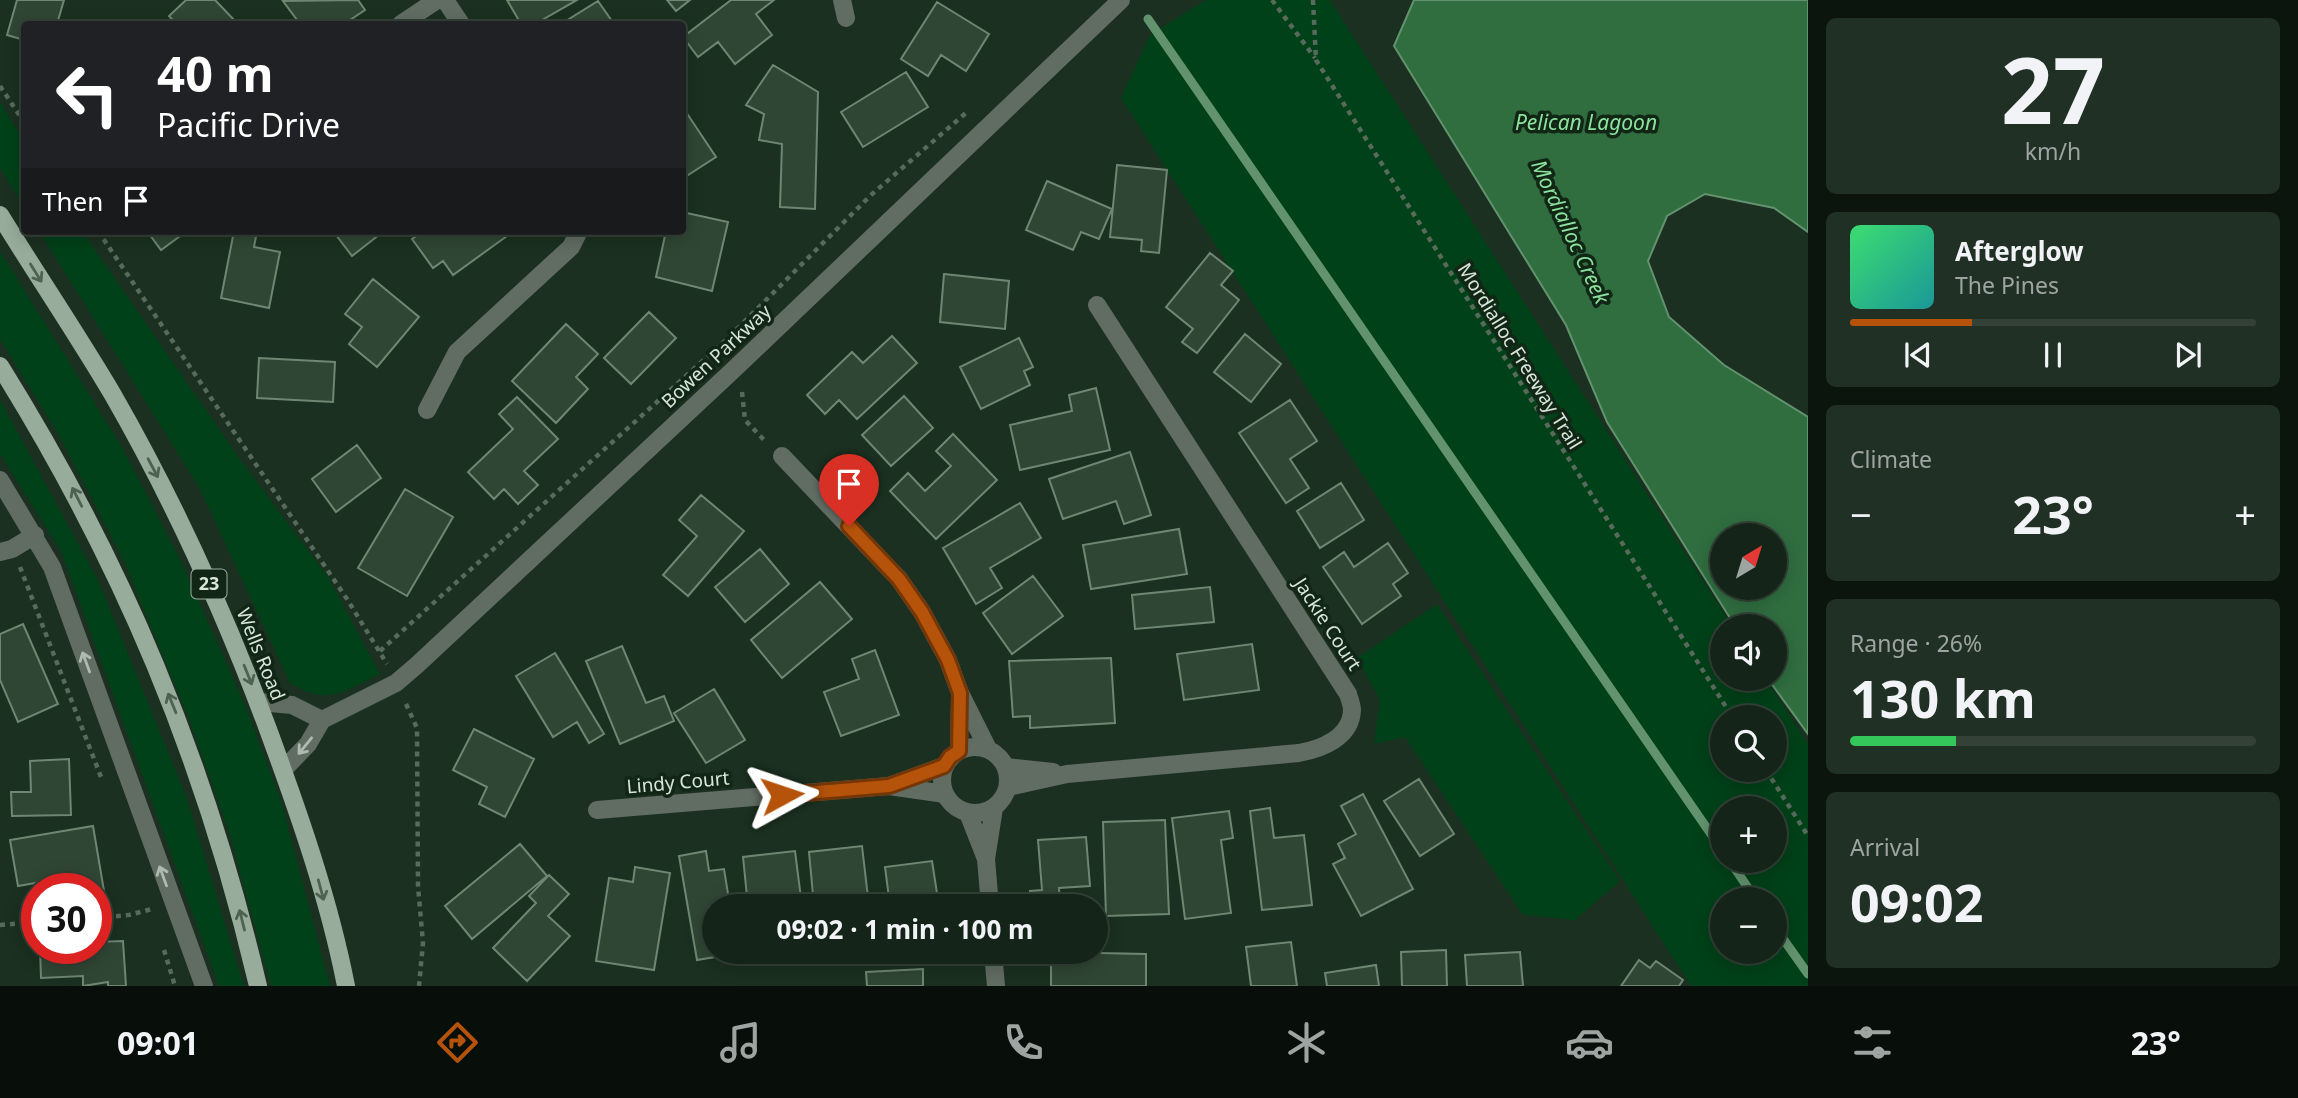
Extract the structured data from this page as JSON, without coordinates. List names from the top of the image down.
{
  "streets": {
    "main road": ["23", "Wells Road"],
    "street": ["Bowen Parkway", "Jackie Court", "Lindy Court"],
    "path": ["Mordialloc Freeway Trail"]
  },
  "crossings": [
    ["Jackie Court", "Lindy Court"]
  ],
  "water": ["Pelican Lagoon", "Mordialloc Creek"],
  "north": "top right",
  "page": {
    "tile": [
      ["27", "km/h"],
      "Climate",
      ["Range · 26%", "130 km"],
      ["Arrival", "09:02"]
    ],
    "turn": ["40 m", "Pacific Drive"],
    "then": "Then",
    "song": ["Afterglow", "The Pines"],
    "heat": ["−", "23°", "+"],
    "map_buttons": ["+", "−"],
    "limit": "30",
    "trip": "09:02 · 1 min · 100 m",
    "tabs": ["09:01", "23°"]
  }
}
